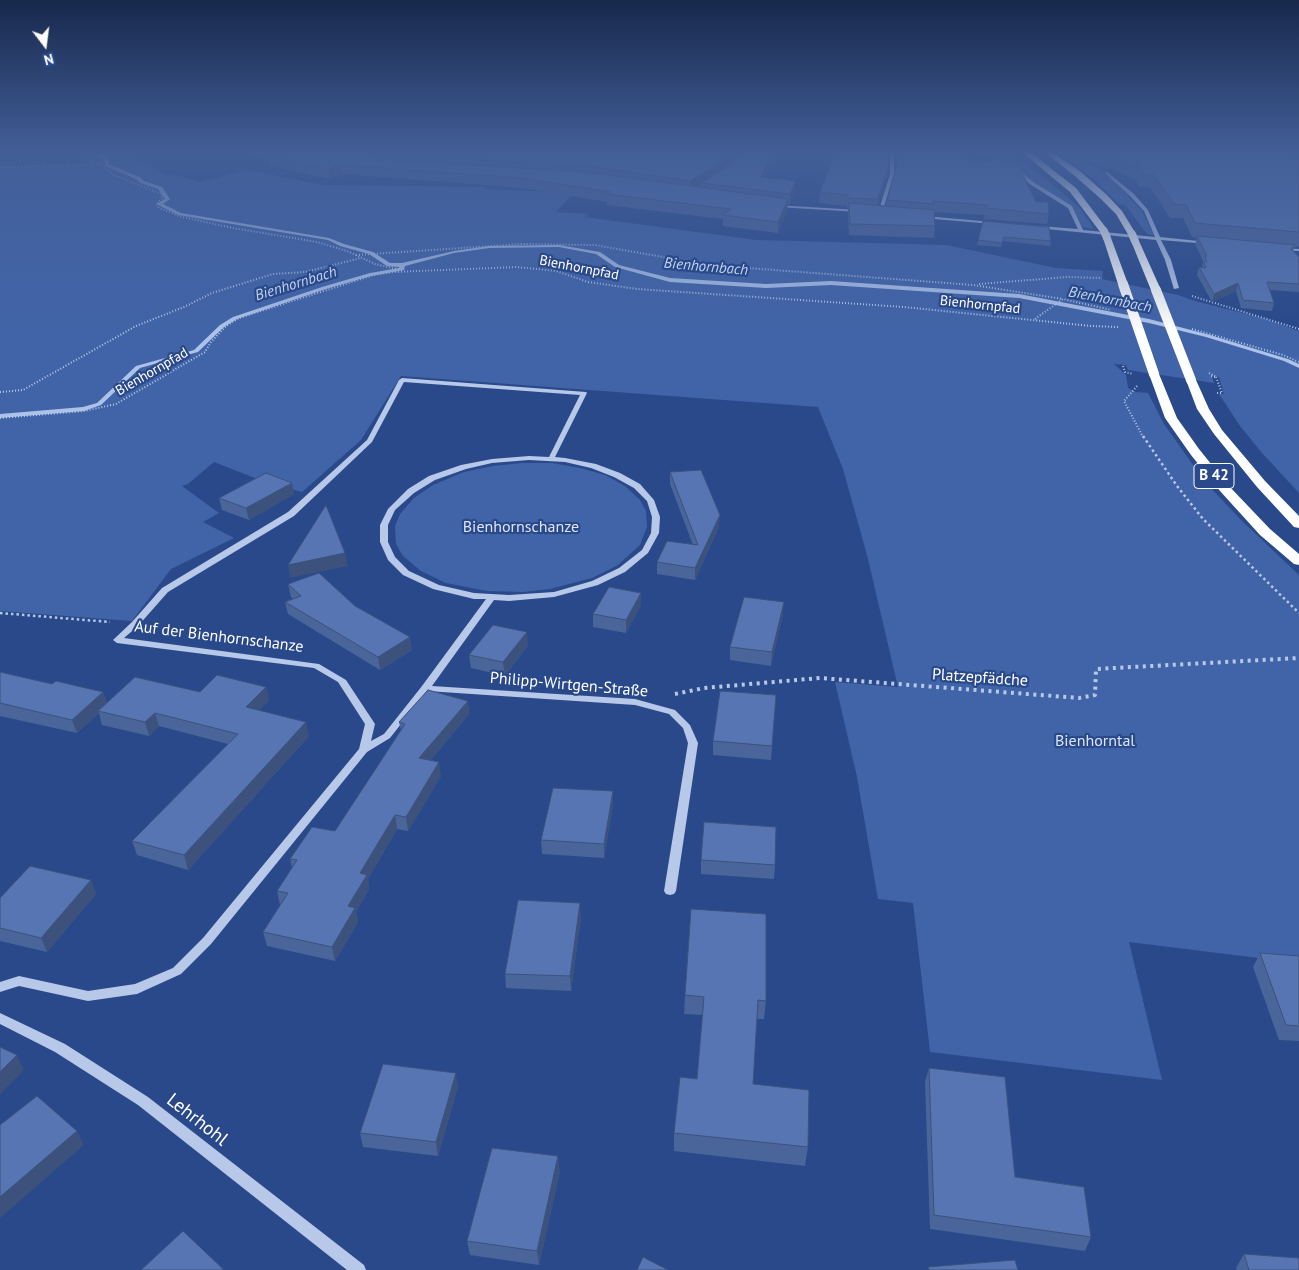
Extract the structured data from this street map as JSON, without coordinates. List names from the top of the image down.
{
  "streets": {
    "highway": ["B 42"],
    "street": ["Auf der Bienhornschanze", "Philipp-Wirtgen-Straße", "Lehrhohl"],
    "path": ["Bienhornpfad", "Platzepfädche"]
  },
  "crossings": [
    ["Auf der Bienhornschanze", "Philipp-Wirtgen-Straße"],
    ["Platzepfädche", "Philipp-Wirtgen-Straße"]
  ],
  "water": ["Bienhornbach"],
  "parks": ["Bienhornschanze", "Bienhorntal"],
  "north": "bottom"
}
